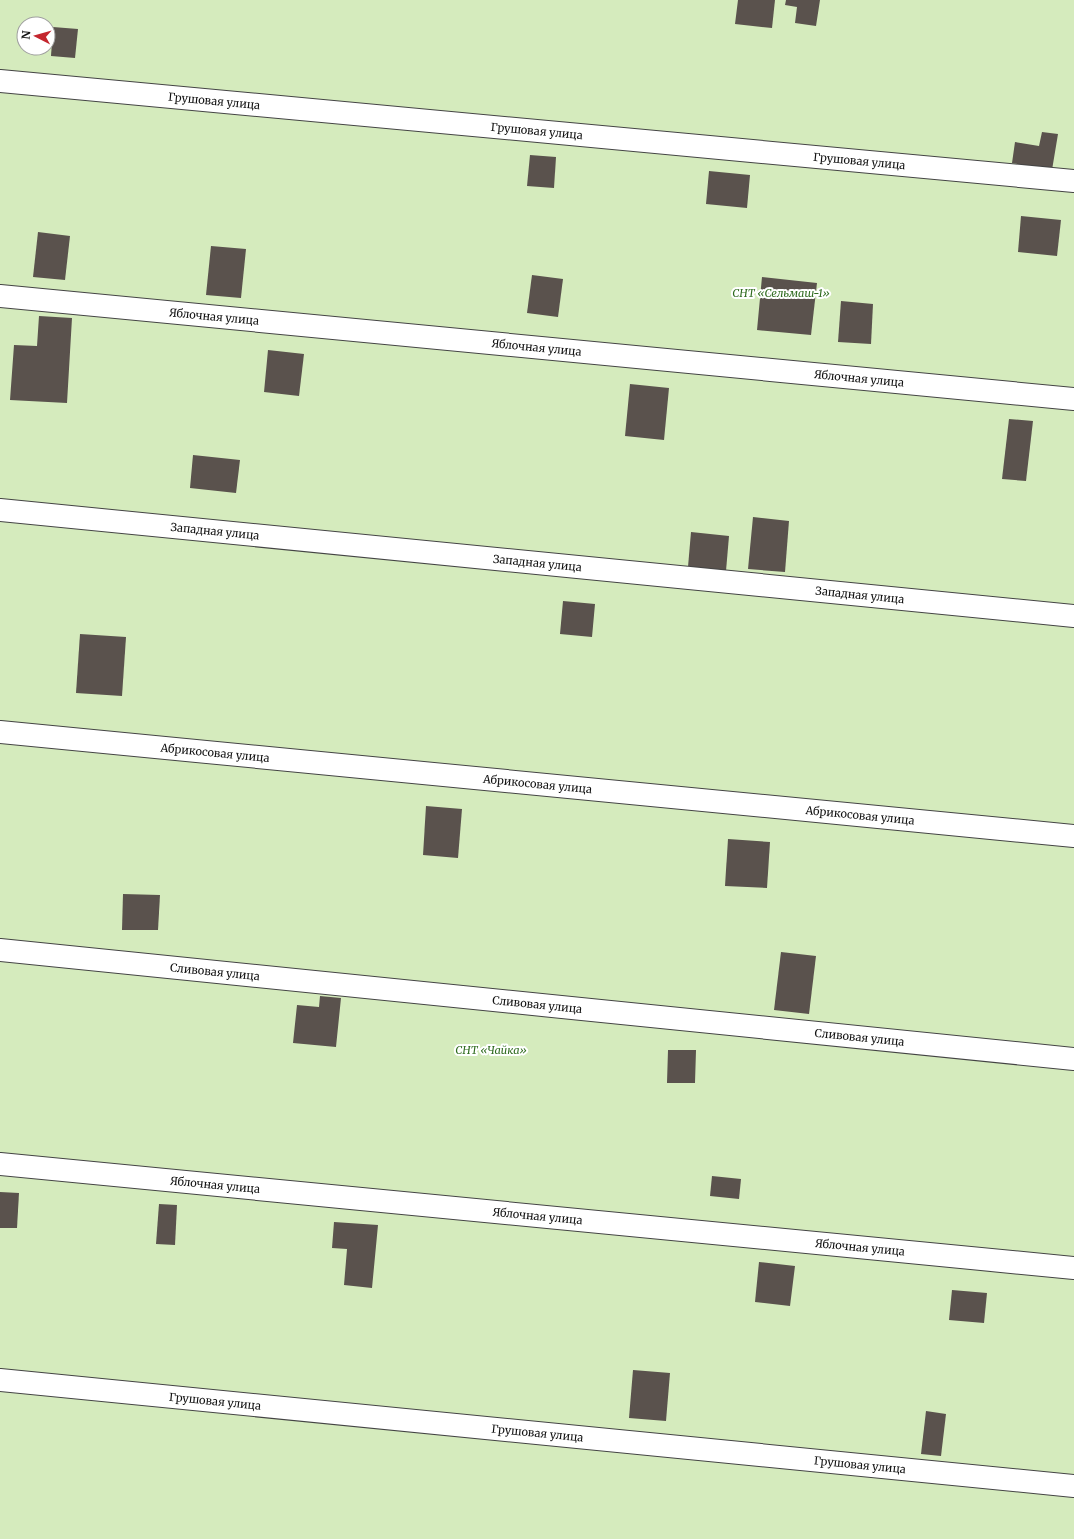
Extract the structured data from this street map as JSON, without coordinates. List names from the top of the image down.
{
  "streets": {
    "street": [
      "Грушовая улица",
      "Яблочная улица",
      "Западная улица",
      "Абрикосовая улица",
      "Сливовая улица"
    ]
  },
  "parks": ["СНТ «Сельмаш-1»", "СНТ «Чайка»"],
  "north": "left"
}
